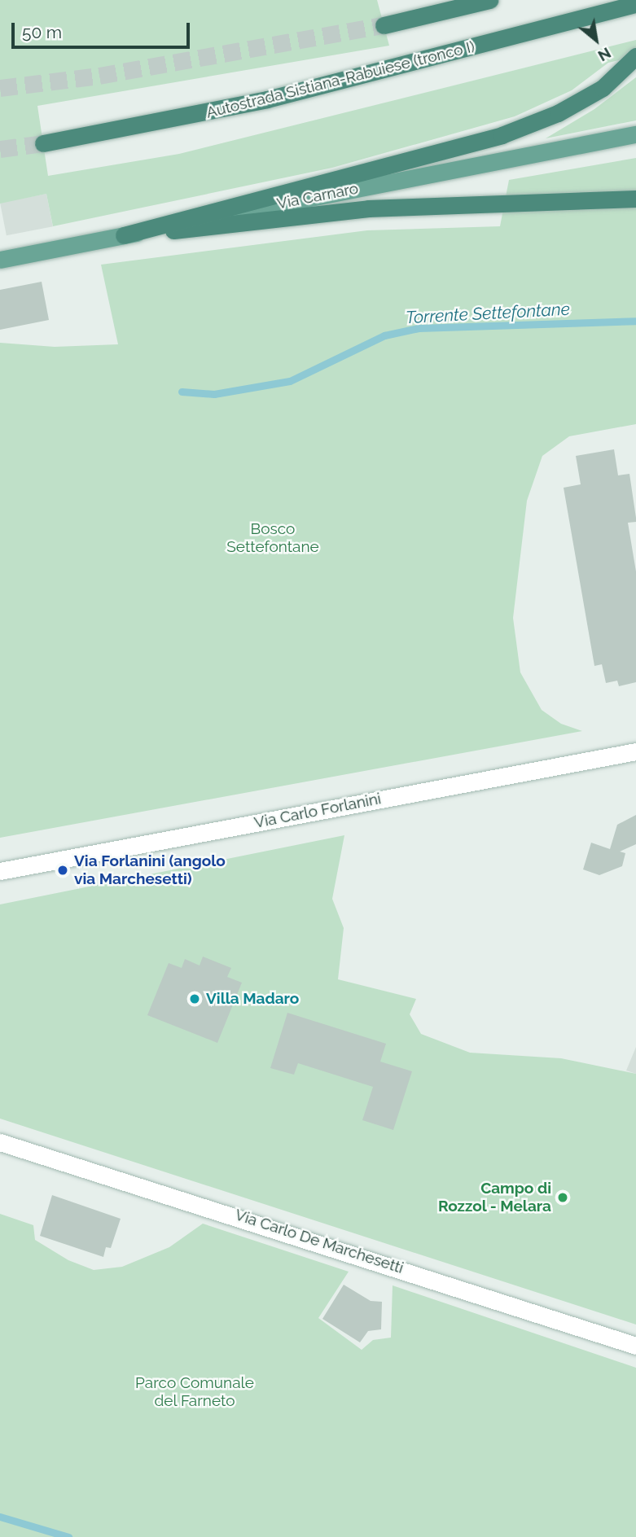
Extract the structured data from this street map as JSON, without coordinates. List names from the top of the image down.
{
  "streets": {
    "highway": ["Autostrada Sistiana-Rabuiese (tronco I)"],
    "main road": ["Via Carnaro", "Via Carlo Forlanini", "Via Carlo De Marchesetti"]
  },
  "water": ["Torrente Settefontane"],
  "parks": ["Bosco Settefontane", "Parco Comunale del Farneto"],
  "places": ["Via Forlanini (angolo via Marchesetti)", "Villa Madaro", "Campo di Rozzol - Melara"],
  "scale_bar": "50 m",
  "north": "bottom right"
}
